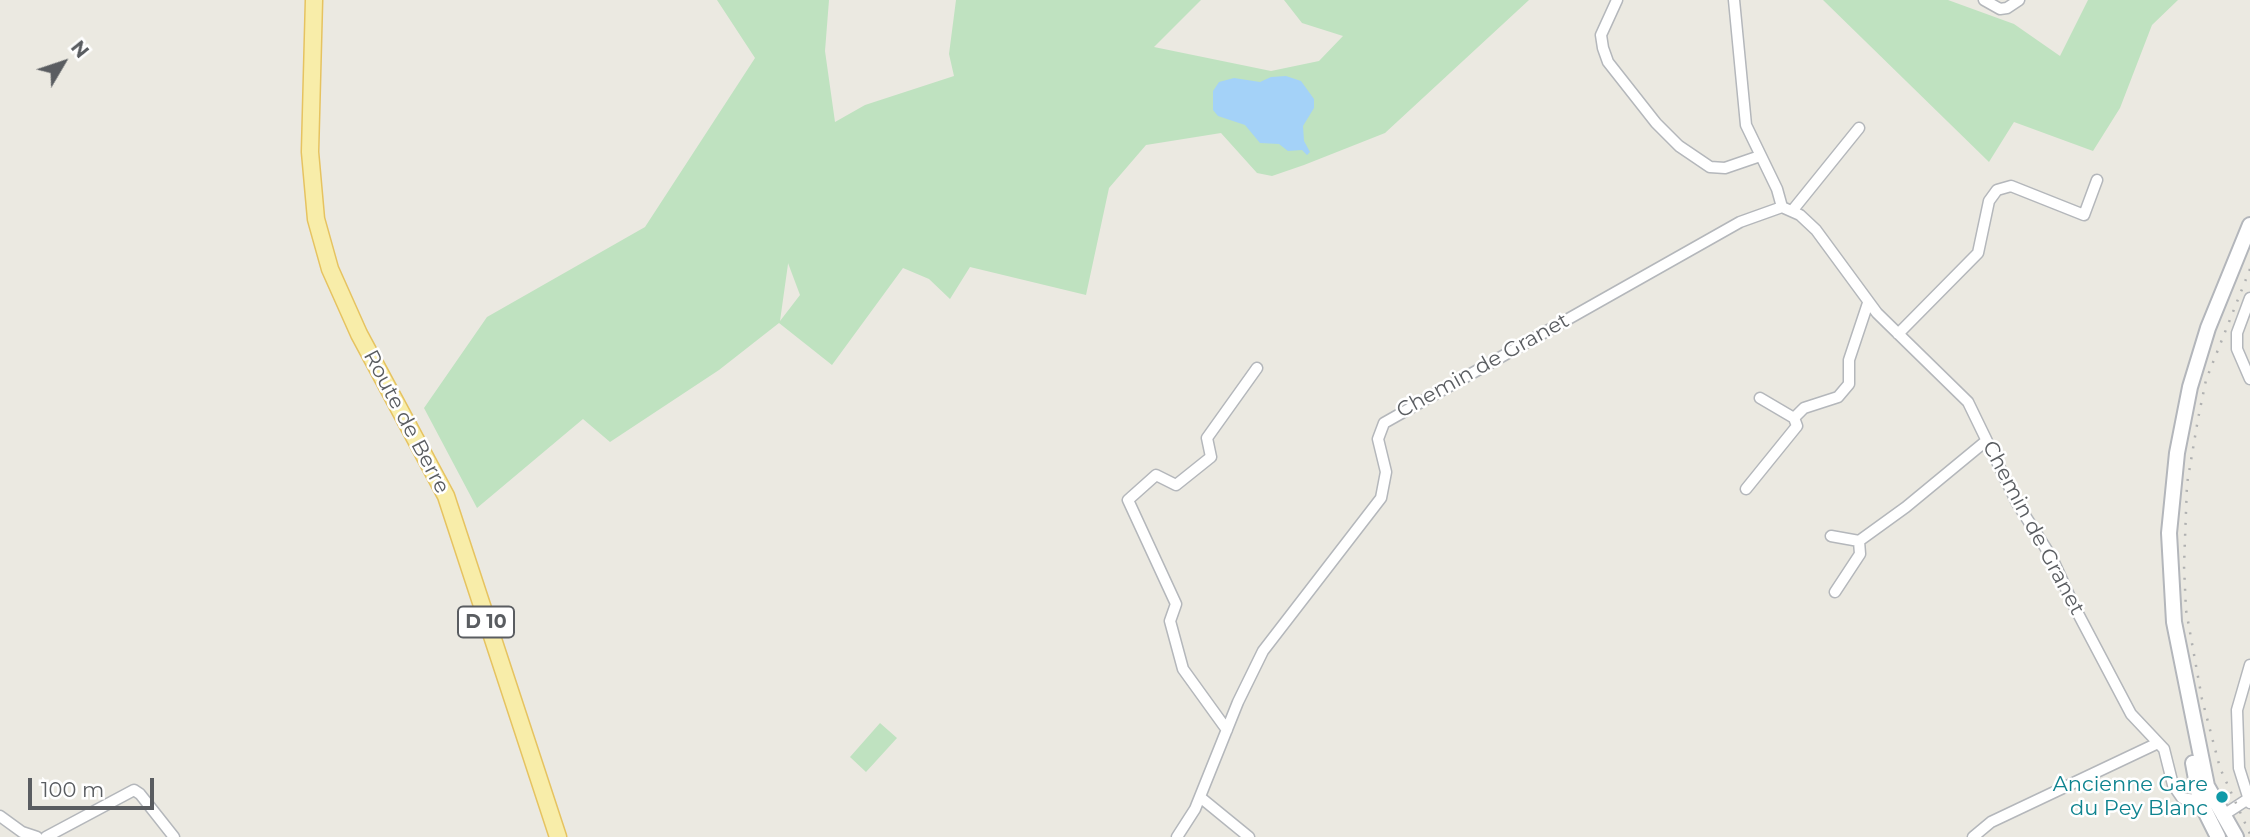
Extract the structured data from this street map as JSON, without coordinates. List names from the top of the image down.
{
  "streets": {
    "main road": ["Route de Berre", "D 10"],
    "street": ["Chemin de Granet"]
  },
  "places": ["Ancienne Gare du Pey Blanc"],
  "scale_bar": "100 m",
  "north": "top right"
}
